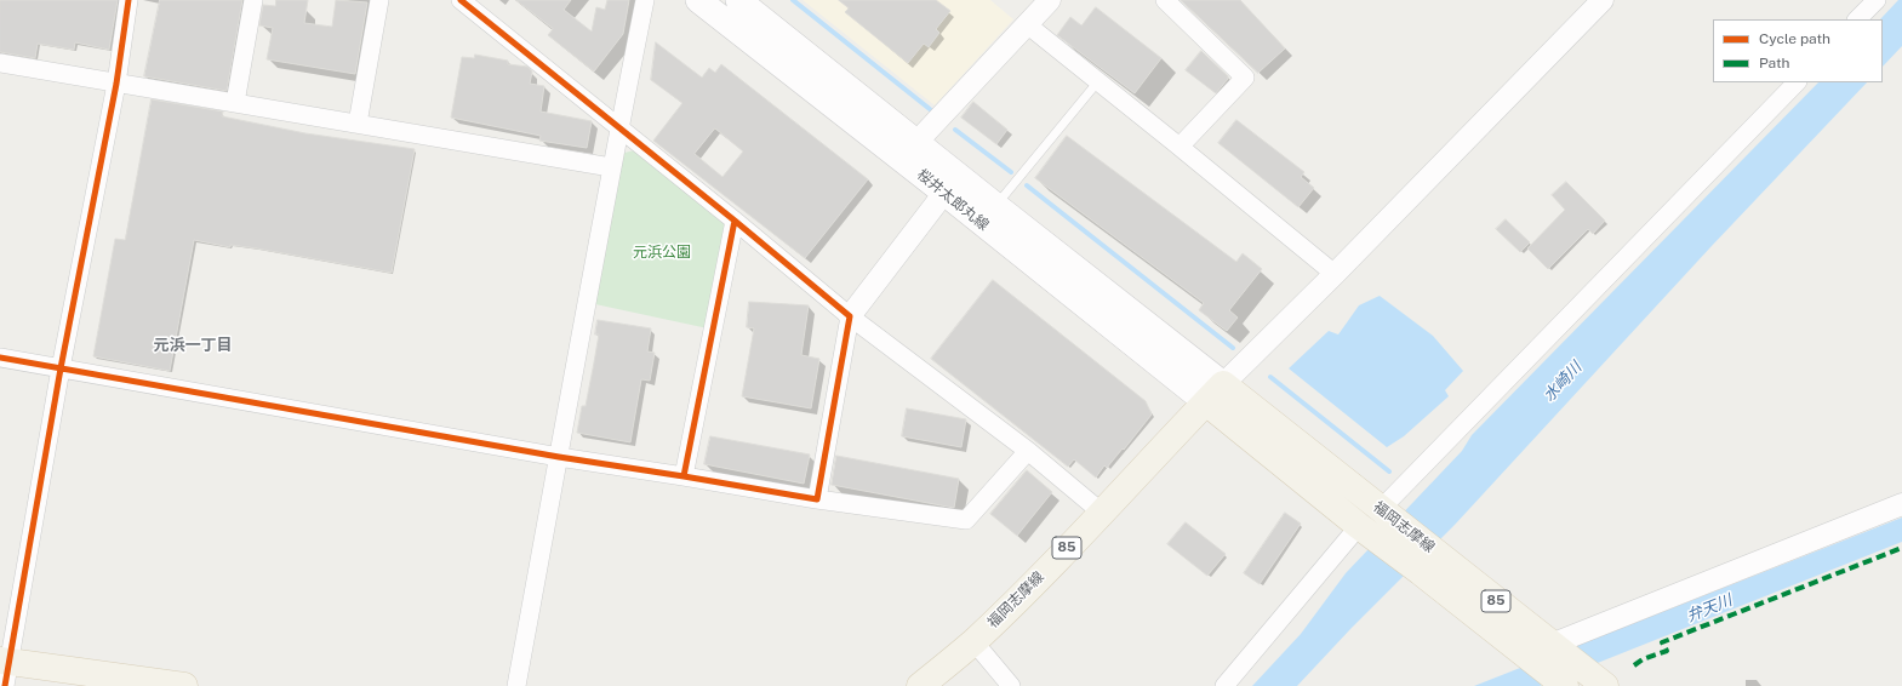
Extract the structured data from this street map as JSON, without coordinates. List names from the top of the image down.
{
  "streets": {
    "main road": ["桜井太郎丸線", "福岡志摩線", "85"]
  },
  "crossings": [
    ["桜井太郎丸線", "福岡志摩線"]
  ],
  "districts": ["元浜一丁目"],
  "water": ["水崎川", "弁天川"],
  "parks": ["元浜公園"],
  "legend": ["Cycle path", "Path"]
}
